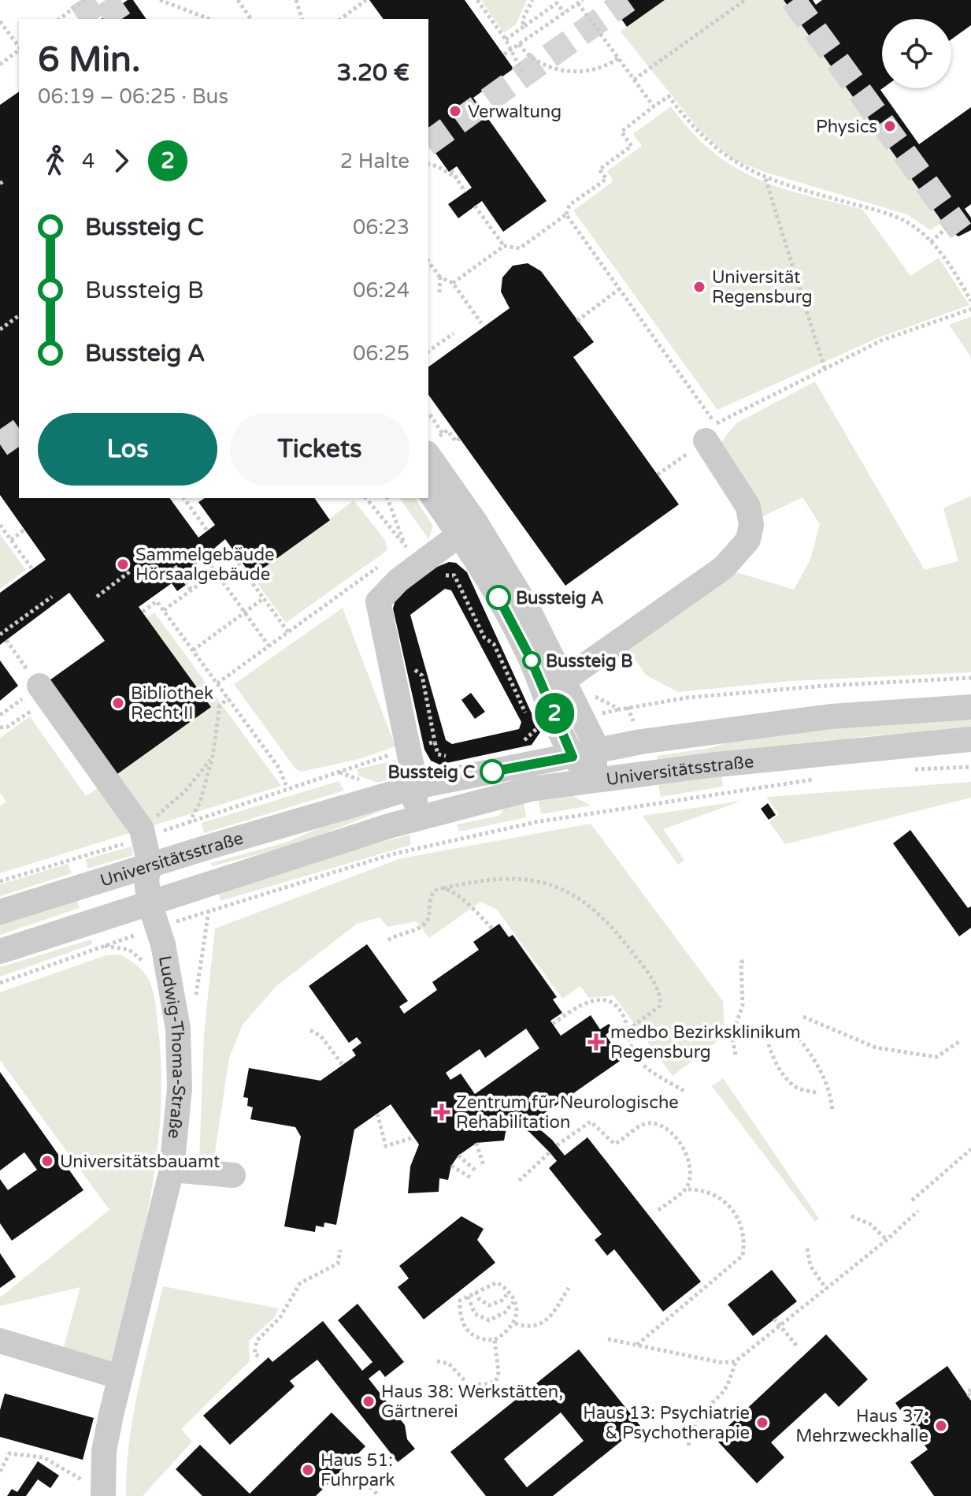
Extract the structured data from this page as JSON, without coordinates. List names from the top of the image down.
{
  "streets": {
    "street": ["Universitätsstraße", "Ludwig-Thoma-Straße"]
  },
  "crossings": [
    ["Universitätsstraße", "Ludwig-Thoma-Straße"]
  ],
  "places": {
    "other": [
      "Verwaltung",
      "Physics",
      "Universität Regensburg",
      "Sammelgebäude Hörsaalgebäude",
      "Bussteig A",
      "Bussteig B",
      "Bibliothek Recht II",
      "Bussteig C",
      "Universitätsbauamt",
      "Haus 38: Werkstätten, Gärtnerei",
      "Haus 13: Psychiatrie & Psychotherapie",
      "Haus 37: Mehrzweckhalle",
      "Haus 51: Fuhrpark"
    ],
    "health": ["medbo Bezirksklinikum Regensburg", "Zentrum für Neurologische Rehabilitation"]
  },
  "lines": ["bus line 2"],
  "page": {
    "on_map": "2",
    "heading": ["6 Min.", "06:19 – 06:25 · Bus", "3.20 €"],
    "legs": ["4", "2", "2 Halte"],
    "list": [
      {
        "name": "Bussteig C",
        "value": "06:23"
      },
      {
        "name": "Bussteig B",
        "value": "06:24"
      },
      {
        "name": "Bussteig A",
        "value": "06:25"
      }
    ],
    "buttons": ["Los", "Tickets"]
  }
}
